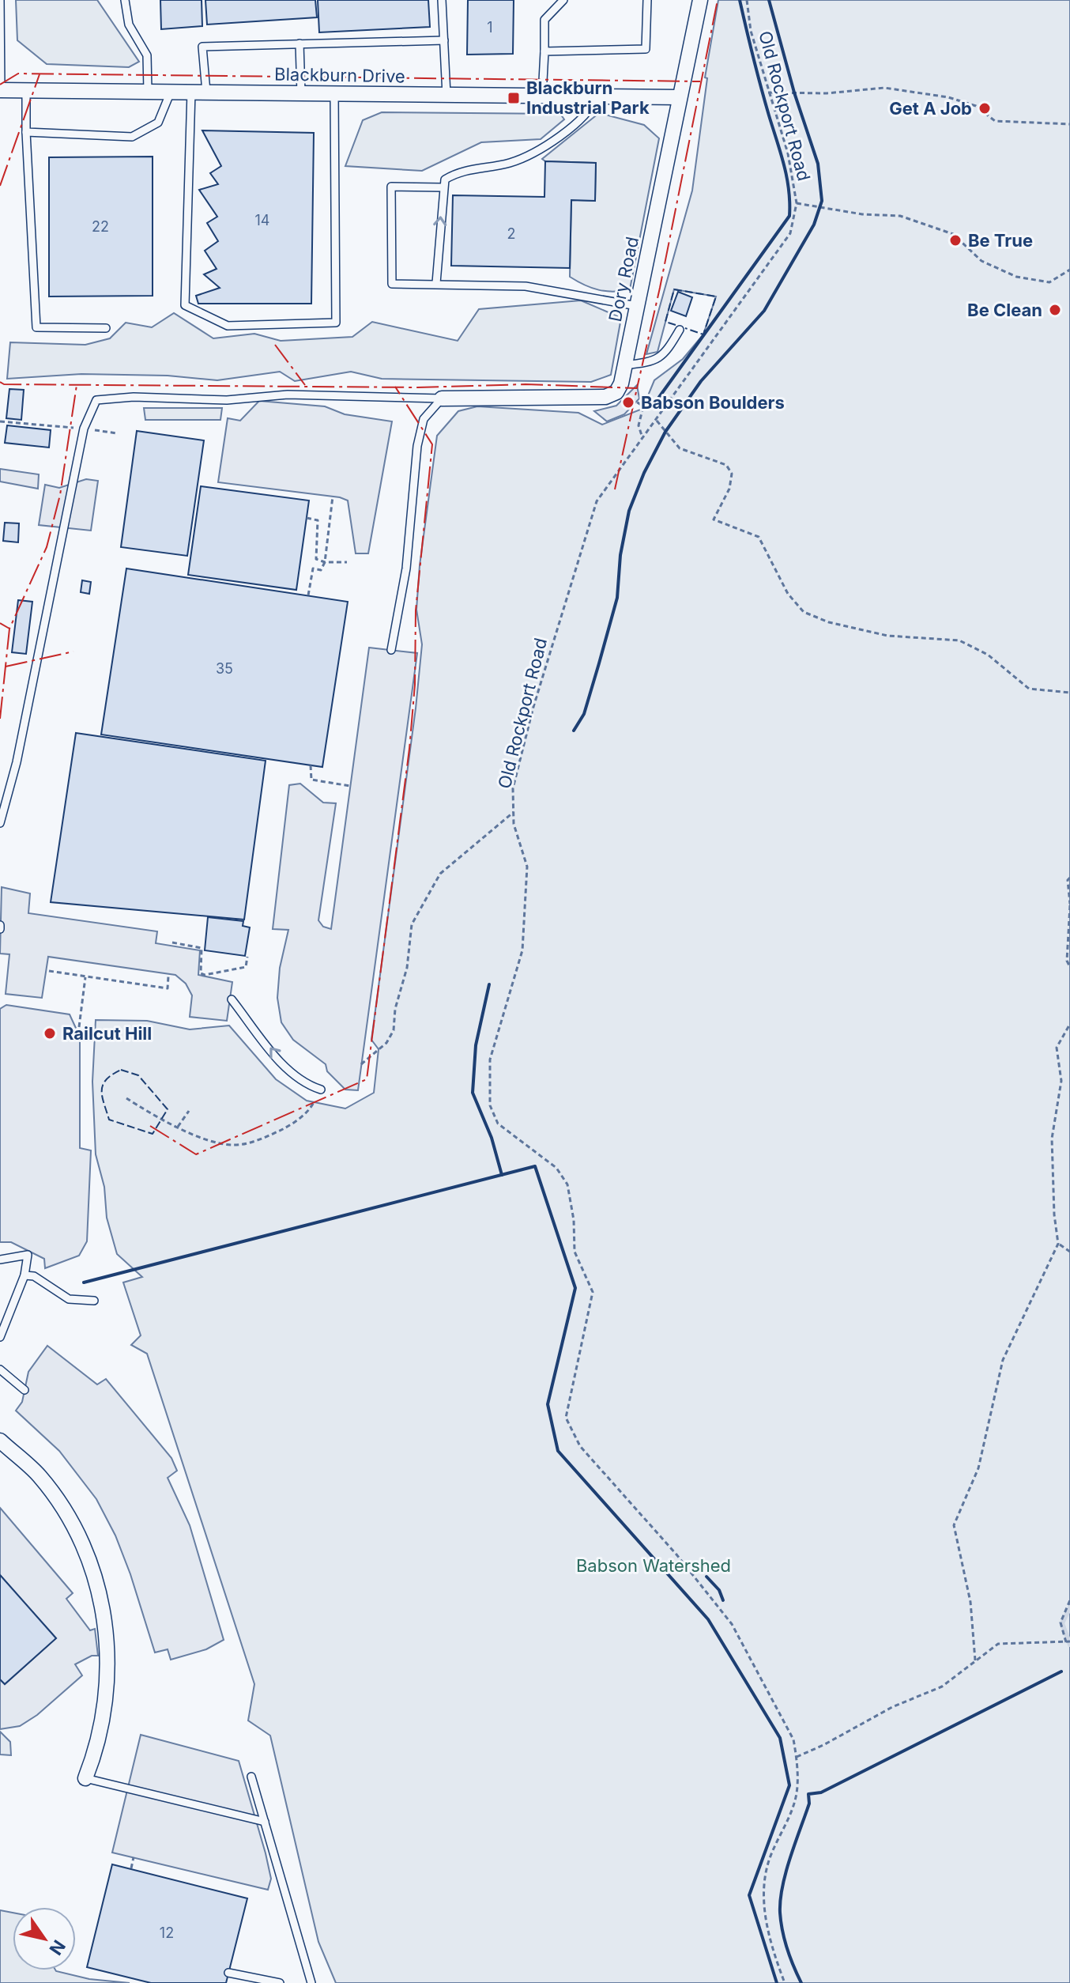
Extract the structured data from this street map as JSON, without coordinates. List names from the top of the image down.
{
  "streets": {
    "street": ["Blackburn Drive", "Dory Road"],
    "path": ["Old Rockport Road"]
  },
  "crossings": [
    ["Blackburn Drive", "Dory Road"]
  ],
  "parks": ["Babson Watershed"],
  "places": {
    "transit": ["Blackburn Industrial Park"],
    "other": [
      "Get A Job",
      "Be True",
      "Be Clean",
      "Babson Boulders",
      "Railcut Hill"
    ]
  },
  "house_numbers": [
    "1",
    "14",
    "22",
    "2",
    "35",
    "12"
  ],
  "north": "bottom right"
}
